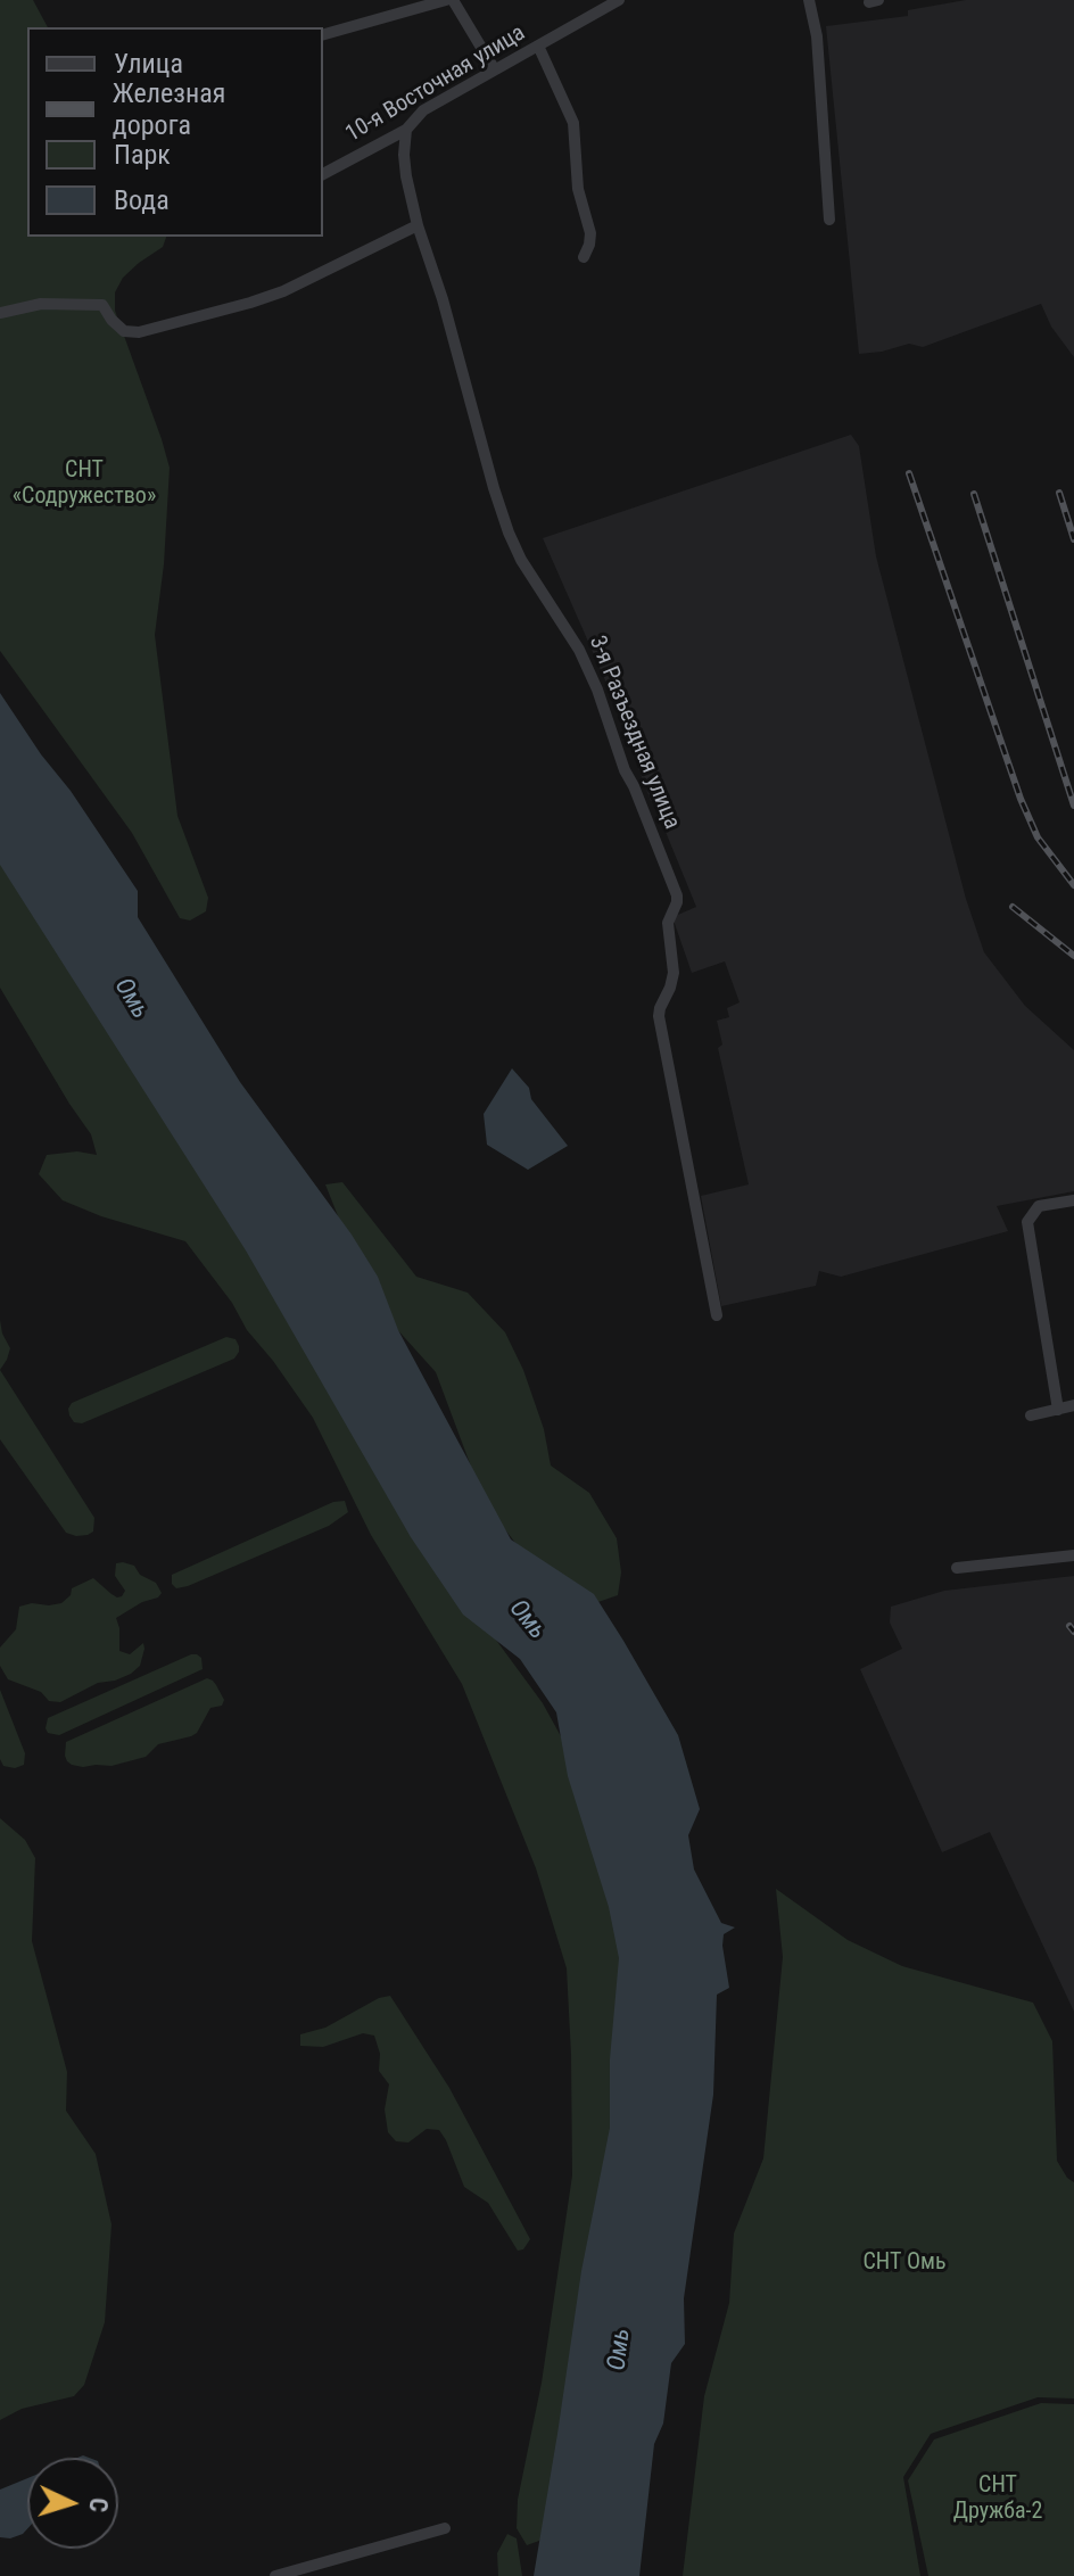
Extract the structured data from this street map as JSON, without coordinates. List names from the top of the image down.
{
  "streets": {
    "street": ["10-я Восточная улица", "3-я Разъездная улица"]
  },
  "crossings": [
    ["10-я Восточная улица", "3-я Разъездная улица"]
  ],
  "water": ["Омь"],
  "parks": ["СНТ «Содружество»", "СНТ Омь", "СНТ Дружба-2"],
  "legend": [
    "Улица",
    "Железная дорога",
    "Парк",
    "Вода"
  ],
  "north": "right"
}
